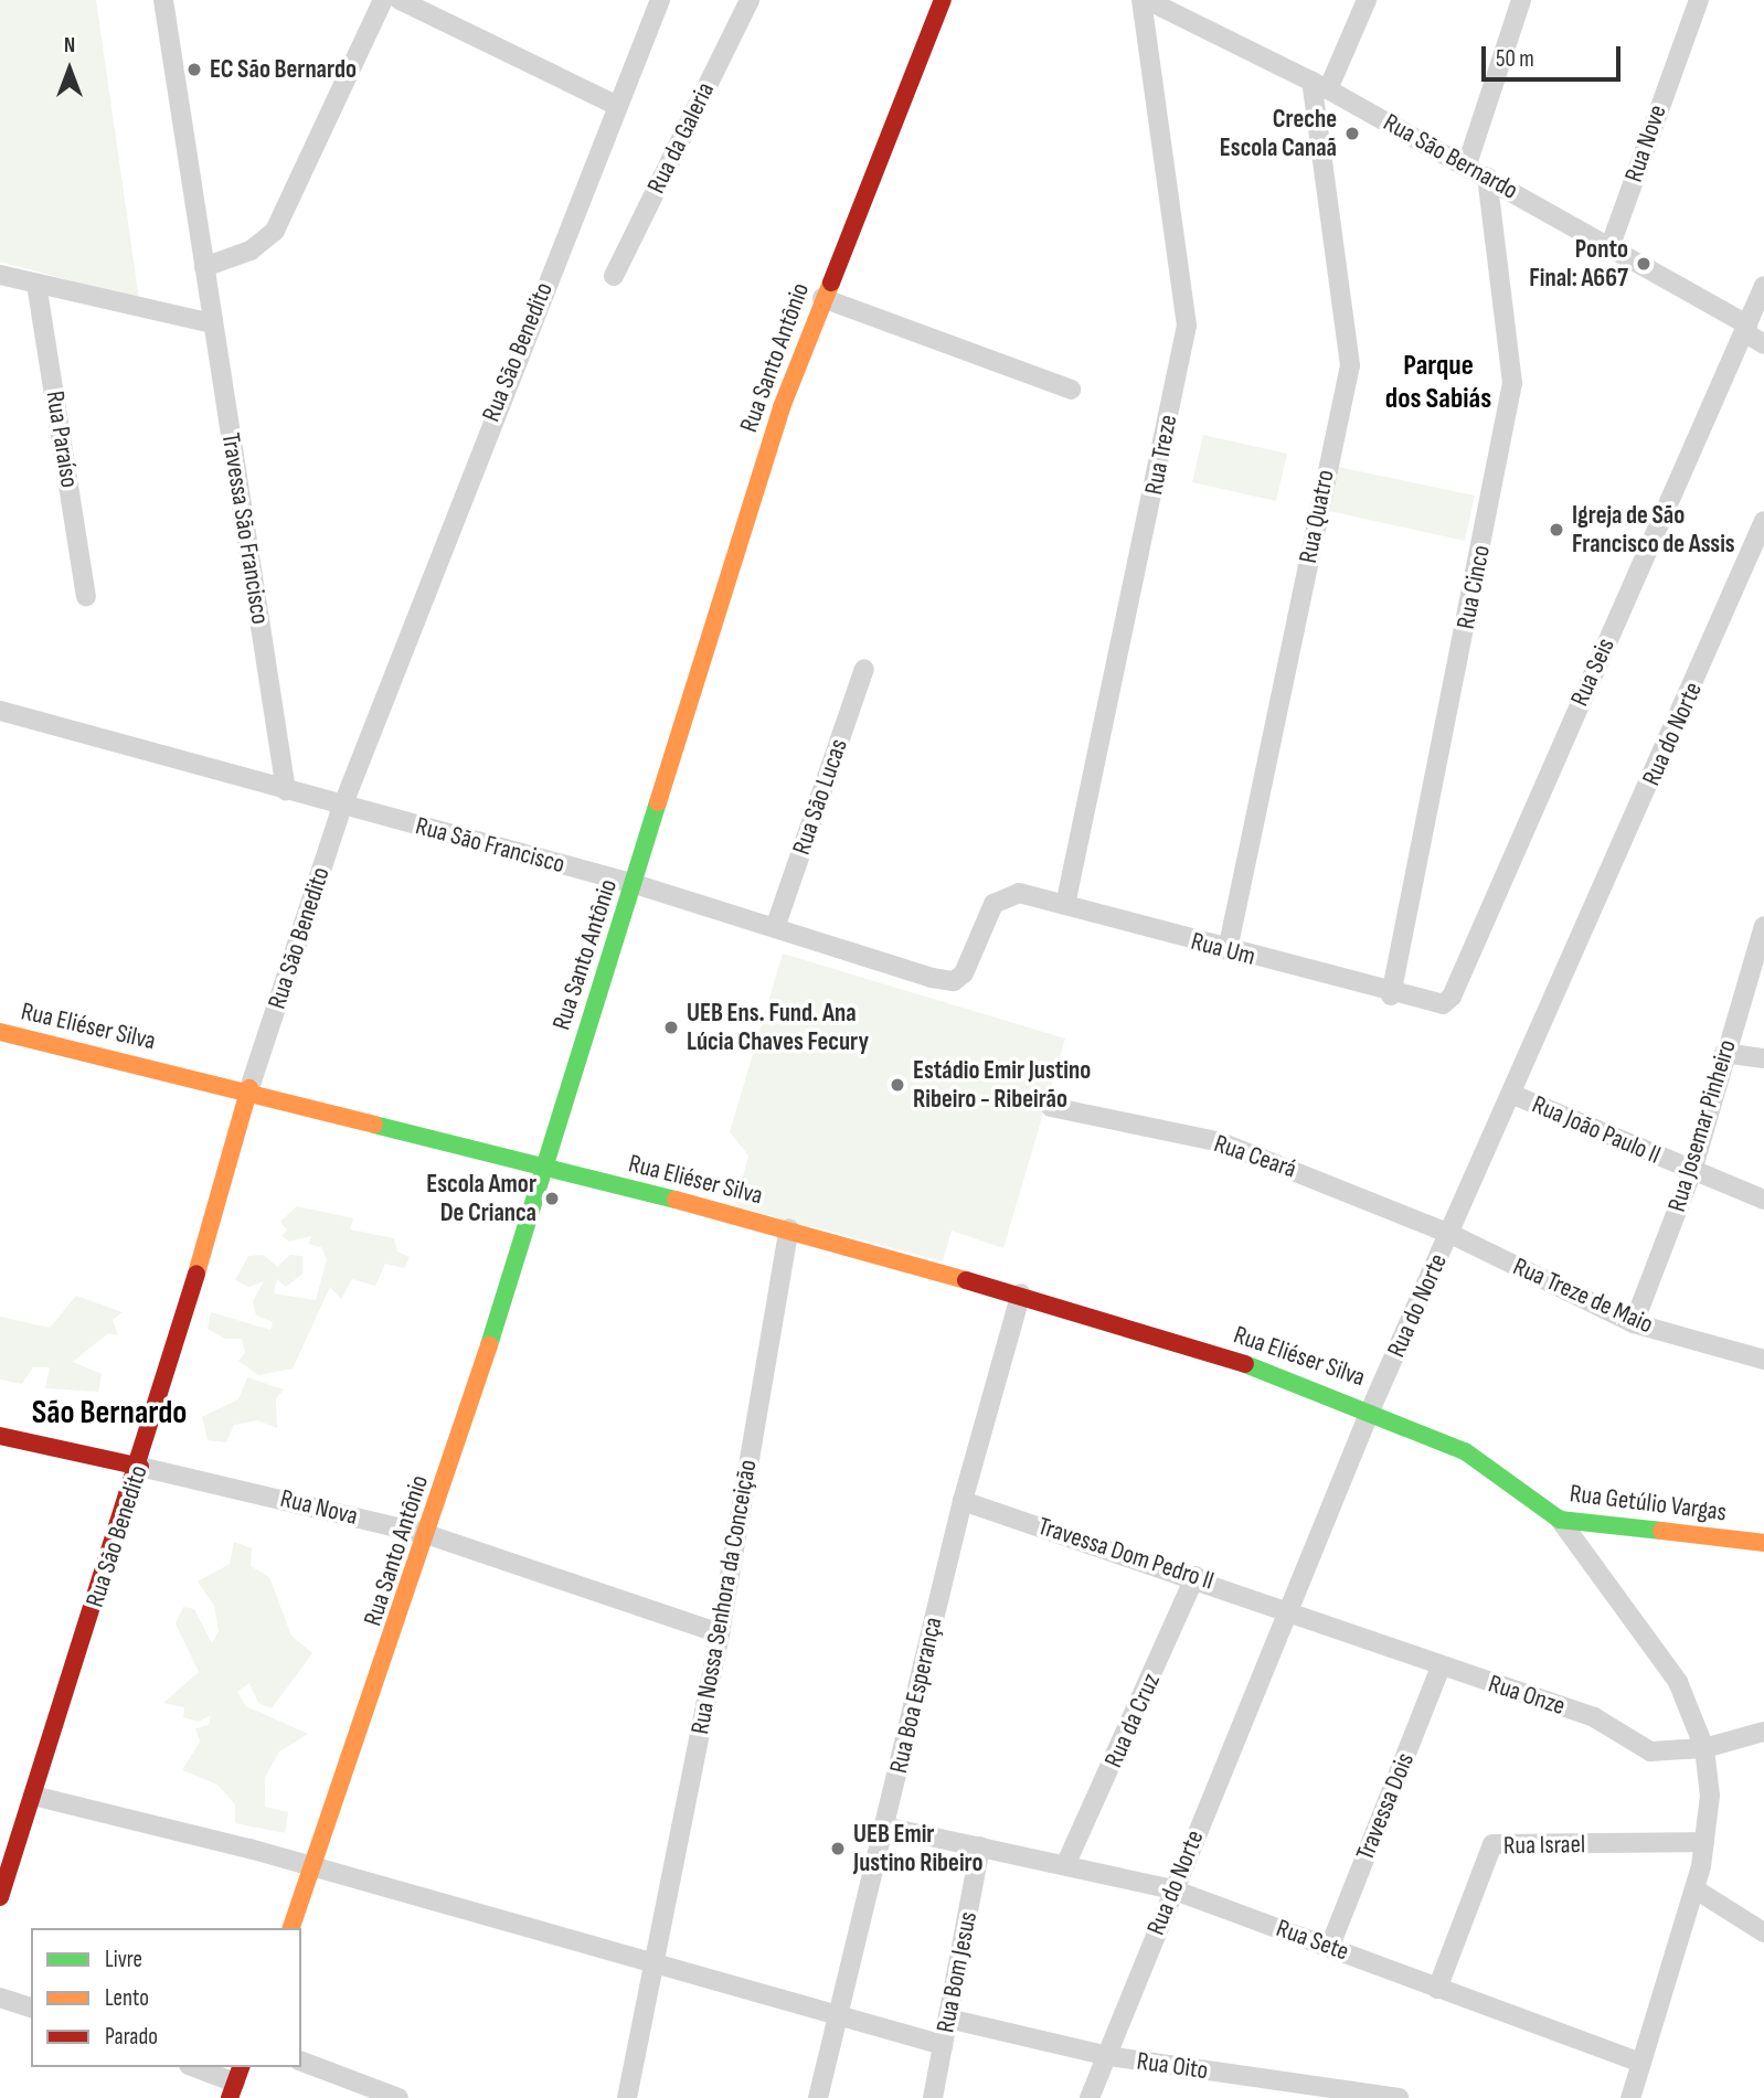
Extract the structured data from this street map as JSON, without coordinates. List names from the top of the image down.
{
  "streets": {
    "street": [
      "Rua da Galeria",
      "Rua Nove",
      "Rua São Bernardo",
      "Rua São Benedito",
      "Rua Santo Antônio",
      "Rua Paraíso",
      "Rua Treze",
      "Rua Quatro",
      "Travessa São Francisco",
      "Rua Cinco",
      "Rua Seis",
      "Rua do Norte",
      "Rua São Lucas",
      "Rua São Francisco",
      "Rua Um",
      "Rua Eliéser Silva",
      "Rua Josemar Pinheiro",
      "Rua João Paulo II",
      "Rua Ceará",
      "Rua Treze de Maio",
      "Rua Getúlio Vargas",
      "Rua Nova",
      "Travessa Dom Pedro II",
      "Rua Nossa Senhora da Conceição",
      "Rua Boa Esperança",
      "Rua Onze",
      "Rua da Cruz",
      "Travessa Dois",
      "Rua Israel",
      "Rua Sete",
      "Rua Bom Jesus",
      "Rua Oito"
    ]
  },
  "crossings": [
    ["Rua Nove", "Rua São Bernardo"],
    ["Rua São Bernardo", "Rua Treze"],
    ["Rua São Bernardo", "Rua Quatro"],
    ["Rua São Bernardo", "Rua Cinco"],
    ["Rua São Bernardo", "Rua Seis"],
    ["Rua São Benedito", "Rua São Francisco"],
    ["Rua São Benedito", "Rua Eliéser Silva"],
    ["Rua São Benedito", "Rua Nova"],
    ["Rua Santo Antônio", "Rua São Francisco"],
    ["Rua Santo Antônio", "Rua Eliéser Silva"],
    ["Rua Santo Antônio", "Rua Nova"],
    ["Rua Treze", "Rua Um"],
    ["Rua Quatro", "Rua Um"],
    ["Travessa São Francisco", "Rua São Francisco"],
    ["Rua Cinco", "Rua Um"],
    ["Rua Seis", "Rua Um"],
    ["Rua do Norte", "Rua Eliéser Silva"],
    ["Rua do Norte", "Rua João Paulo II"],
    ["Rua do Norte", "Rua Ceará"],
    ["Rua do Norte", "Rua Treze de Maio"],
    ["Rua do Norte", "Rua Getúlio Vargas"],
    ["Rua do Norte", "Travessa Dom Pedro II"],
    ["Rua do Norte", "Rua Onze"],
    ["Rua do Norte", "Rua Sete"],
    ["Rua do Norte", "Rua Oito"],
    ["Rua São Lucas", "Rua São Francisco"],
    ["Rua São Francisco", "Rua Um"],
    ["Rua Eliéser Silva", "Rua Getúlio Vargas"],
    ["Rua Eliéser Silva", "Rua Nossa Senhora da Conceição"],
    ["Rua Eliéser Silva", "Rua Boa Esperança"],
    ["Rua Josemar Pinheiro", "Rua João Paulo II"],
    ["Rua Josemar Pinheiro", "Rua Treze de Maio"],
    ["Rua Ceará", "Rua Treze de Maio"],
    ["Rua Nova", "Rua Nossa Senhora da Conceição"],
    ["Travessa Dom Pedro II", "Rua Boa Esperança"],
    ["Travessa Dom Pedro II", "Rua Onze"],
    ["Travessa Dom Pedro II", "Rua da Cruz"],
    ["Rua Boa Esperança", "Rua Sete"],
    ["Rua Onze", "Travessa Dois"],
    ["Rua da Cruz", "Rua Sete"],
    ["Travessa Dois", "Rua Sete"],
    ["Rua Israel", "Rua Sete"],
    ["Rua Sete", "Rua Bom Jesus"],
    ["Rua Bom Jesus", "Rua Oito"]
  ],
  "districts": ["Parque dos Sabiás", "São Bernardo"],
  "places": [
    "EC São Bernardo",
    "Creche Escola Canaã",
    "Ponto Final: A667",
    "Igreja de São Francisco de Assis",
    "UEB Ens. Fund. Ana Lúcia Chaves Fecury",
    "Estádio Emir Justino Ribeiro - Ribeirão",
    "Escola Amor De Crianca",
    "UEB Emir Justino Ribeiro"
  ],
  "legend": ["Livre", "Lento", "Parado"],
  "scale_bar": "50 m",
  "north": "top"
}
